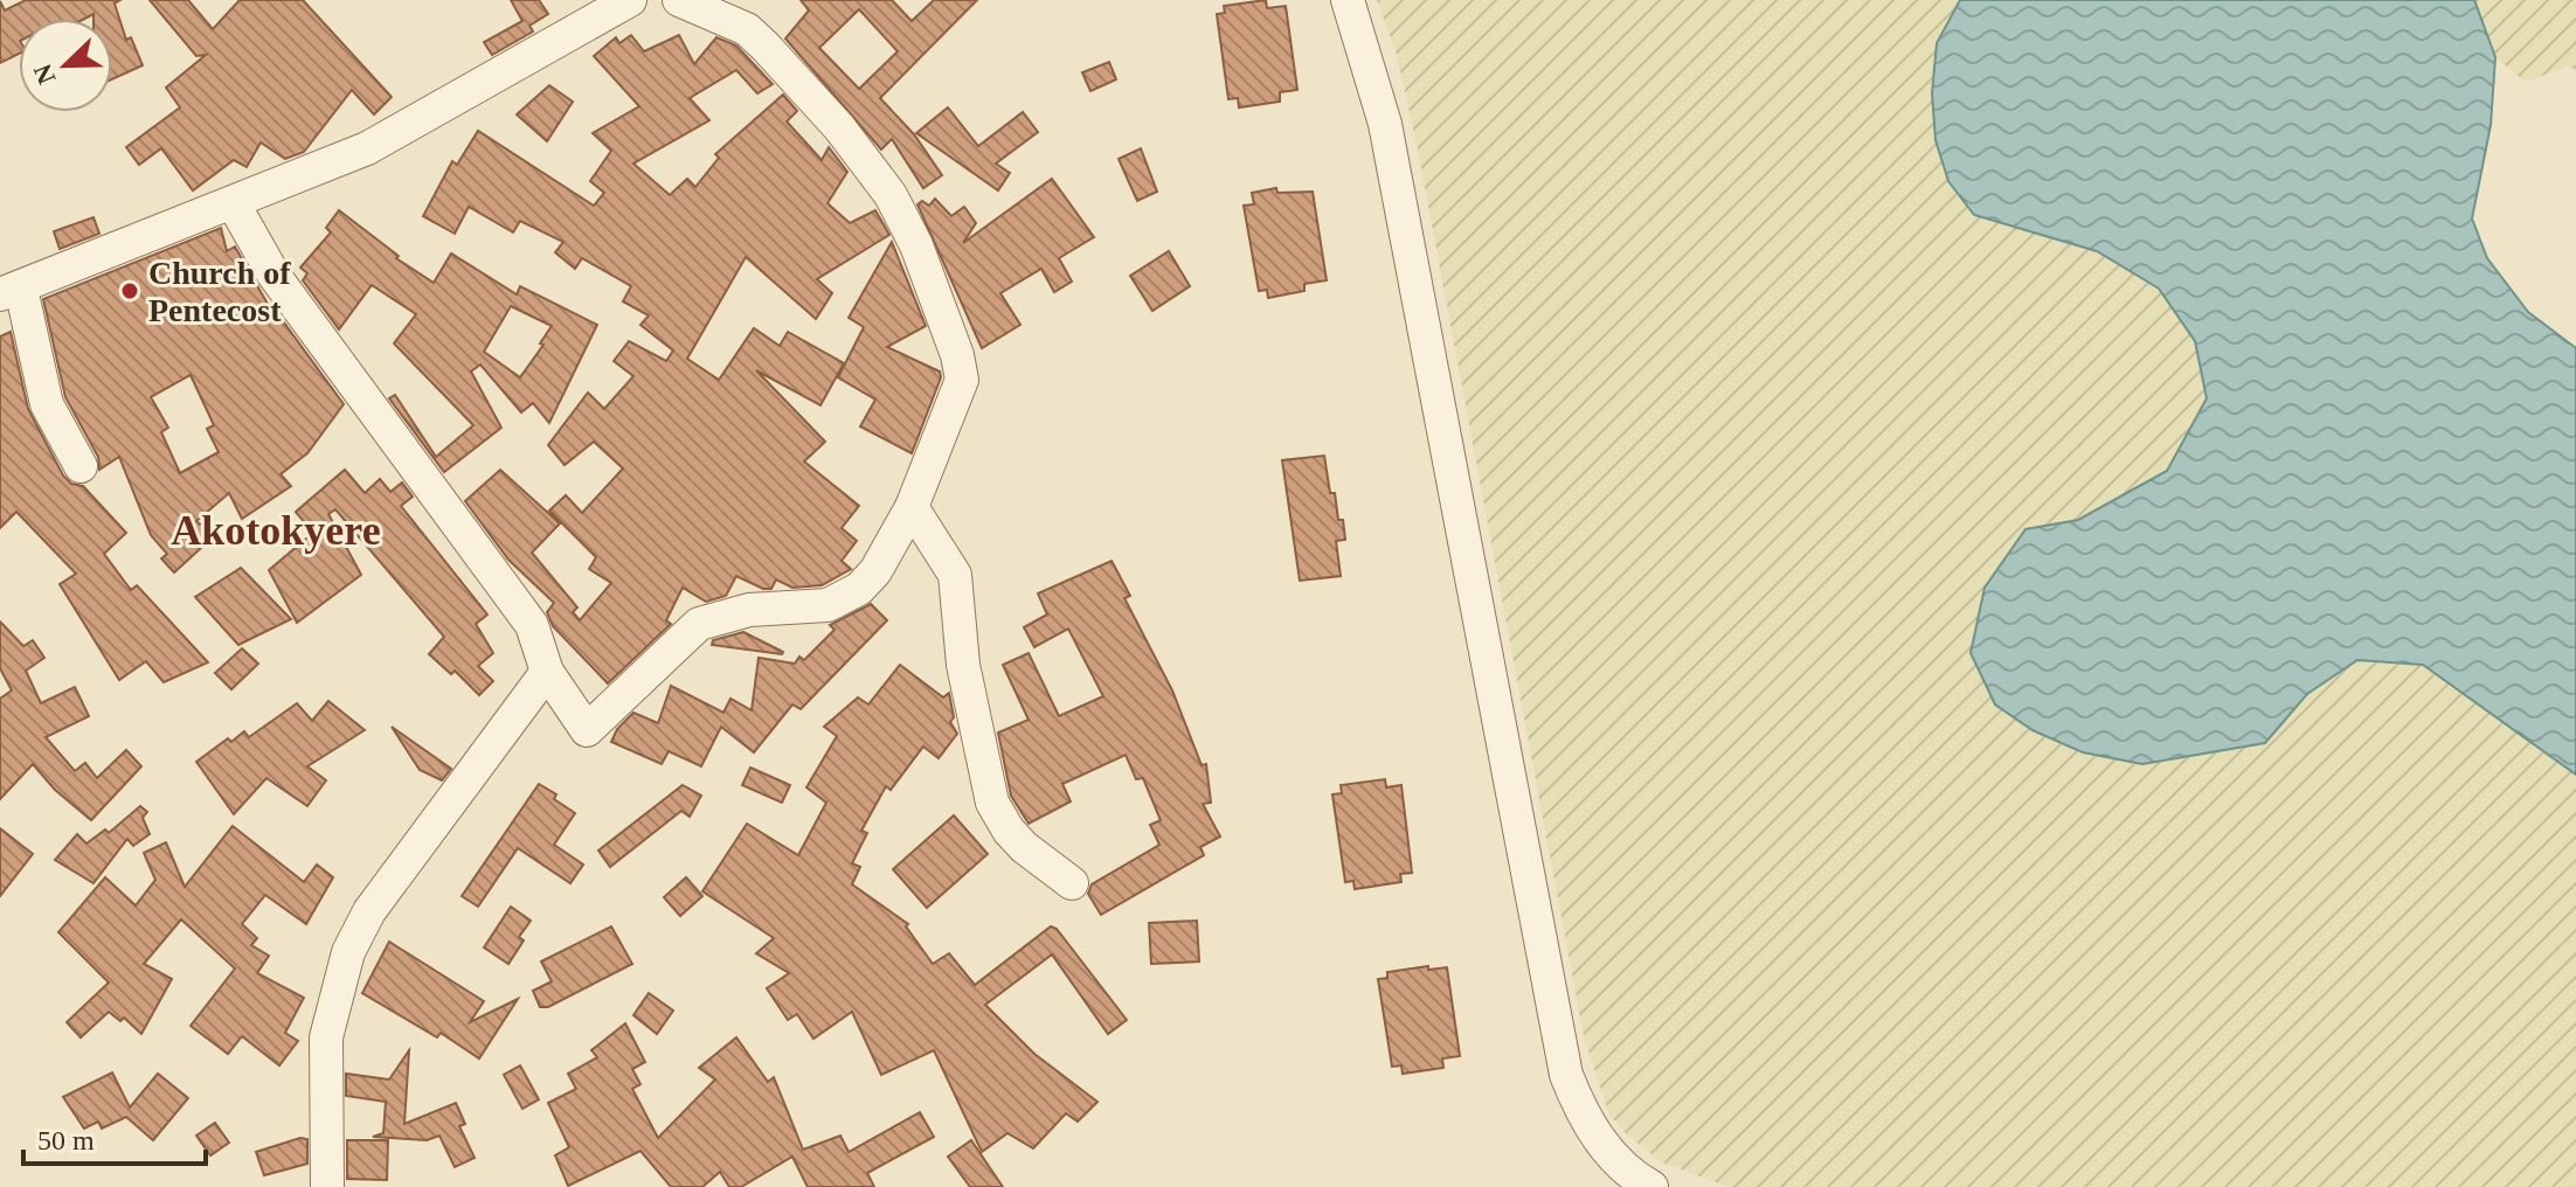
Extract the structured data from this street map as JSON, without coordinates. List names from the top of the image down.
{
  "districts": ["Akotokyere"],
  "places": ["Church of Pentecost"],
  "scale_bar": "50 m",
  "north": "bottom left"
}
